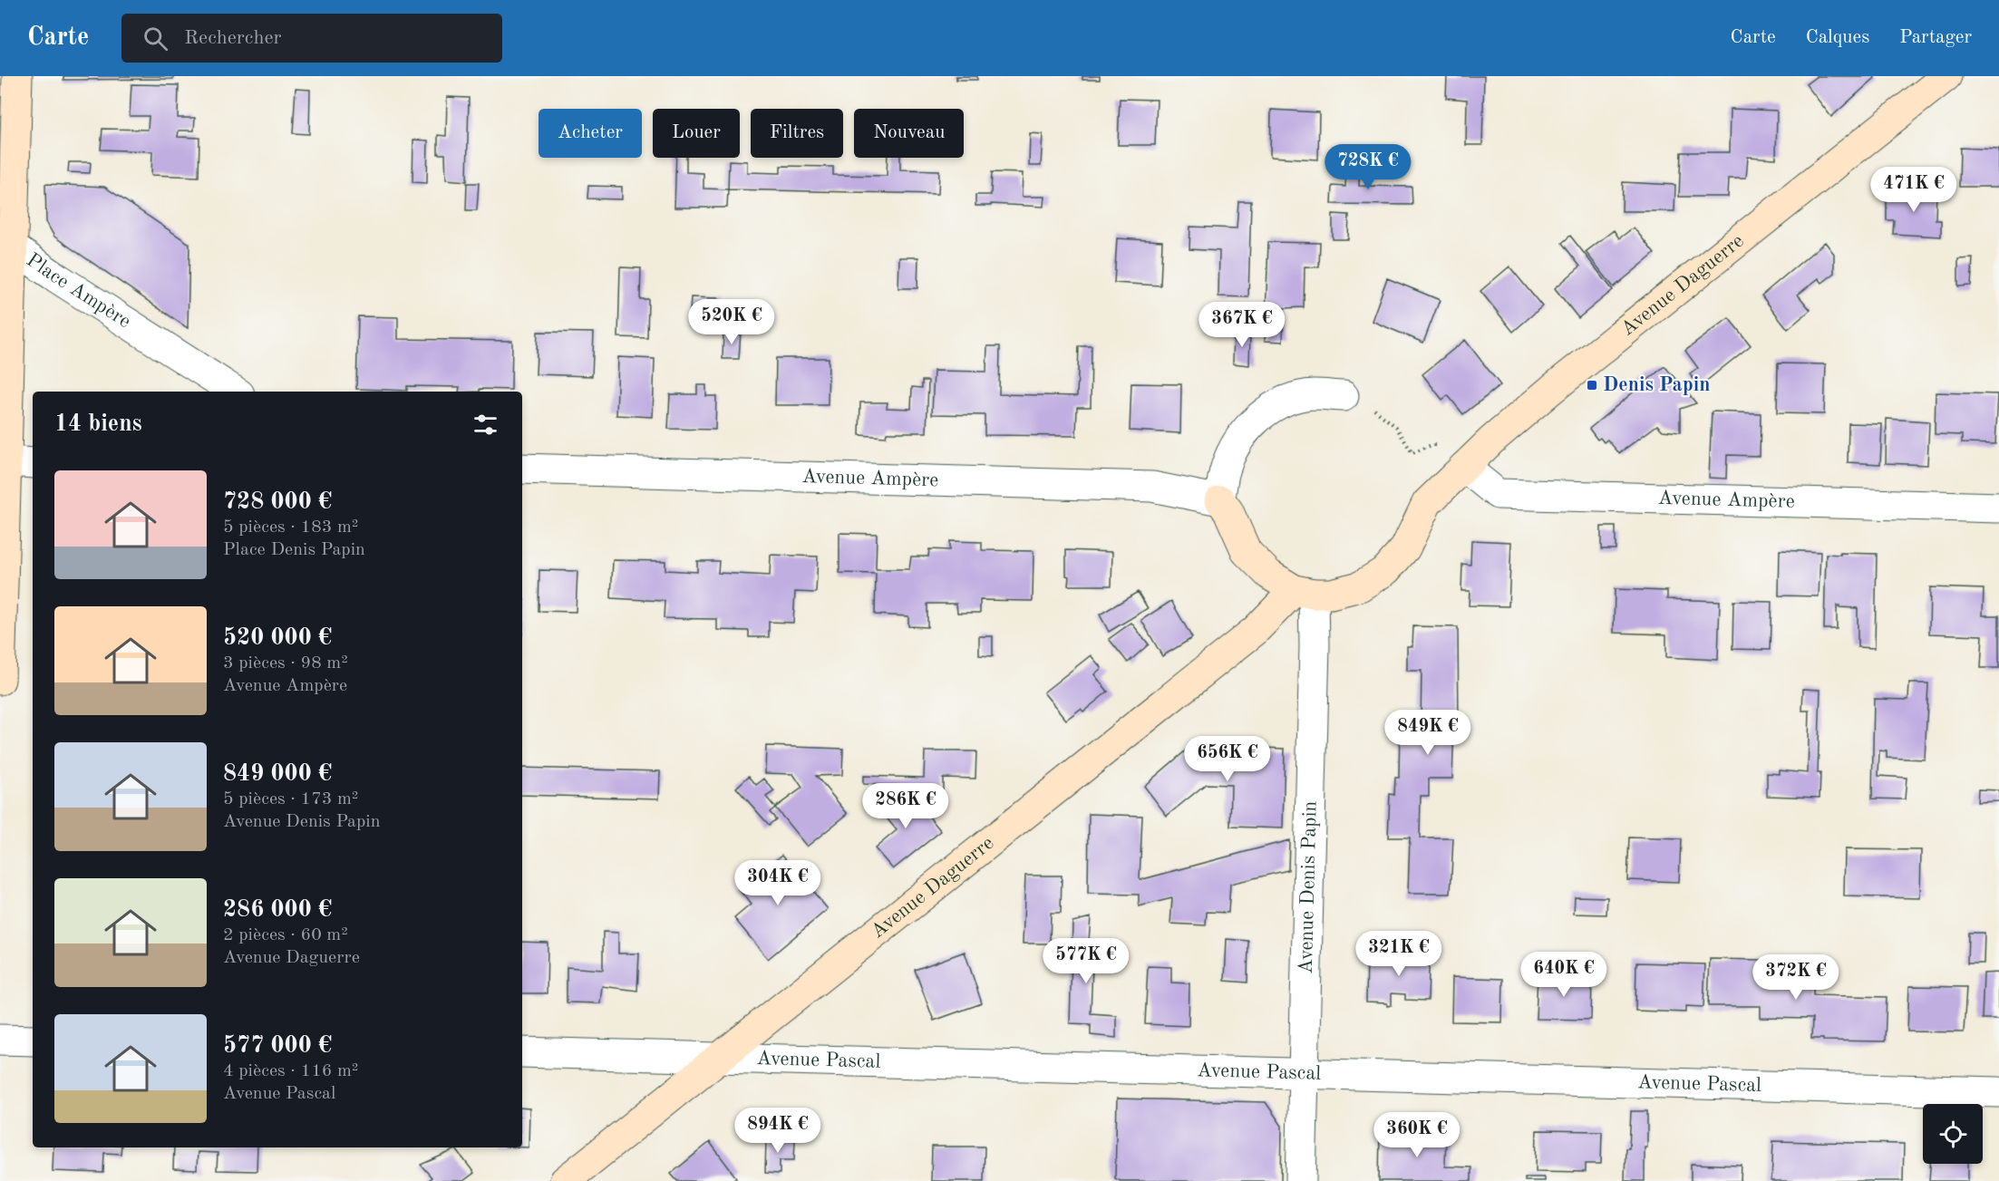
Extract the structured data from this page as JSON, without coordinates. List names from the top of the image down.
{
  "streets": {
    "street": [
      "Avenue Daguerre",
      "Place Ampère",
      "Avenue Ampère",
      "Avenue Denis Papin",
      "Avenue Pascal"
    ]
  },
  "crossings": [
    ["Avenue Daguerre", "Avenue Ampère"],
    ["Avenue Daguerre", "Avenue Denis Papin"],
    ["Avenue Daguerre", "Avenue Pascal"],
    ["Avenue Denis Papin", "Avenue Pascal"]
  ],
  "places": {
    "transit": ["Denis Papin"]
  },
  "page": {
    "header": "Carte",
    "search": "Rechercher",
    "nav": ["Carte", "Calques", "Partager"],
    "chip": [
      "Acheter",
      "Louer",
      "Filtres",
      "Nouveau"
    ],
    "price": [
      "728K €",
      "471K €",
      "520K €",
      "367K €",
      "849K €",
      "656K €",
      "286K €",
      "304K €",
      "321K €",
      "577K €",
      "640K €",
      "372K €",
      "894K €",
      "360K €"
    ],
    "heading": "14 biens",
    "list": [
      {
        "name": "728 000 €",
        "note": "5 pièces · 183 m² · Place Denis Papin"
      },
      {
        "name": "520 000 €",
        "note": "3 pièces · 98 m² · Avenue Ampère"
      },
      {
        "name": "849 000 €",
        "note": "5 pièces · 173 m² · Avenue Denis Papin"
      },
      {
        "name": "286 000 €",
        "note": "2 pièces · 60 m² · Avenue Daguerre"
      },
      {
        "name": "577 000 €",
        "note": "4 pièces · 116 m² · Avenue Pascal"
      }
    ]
  }
}
